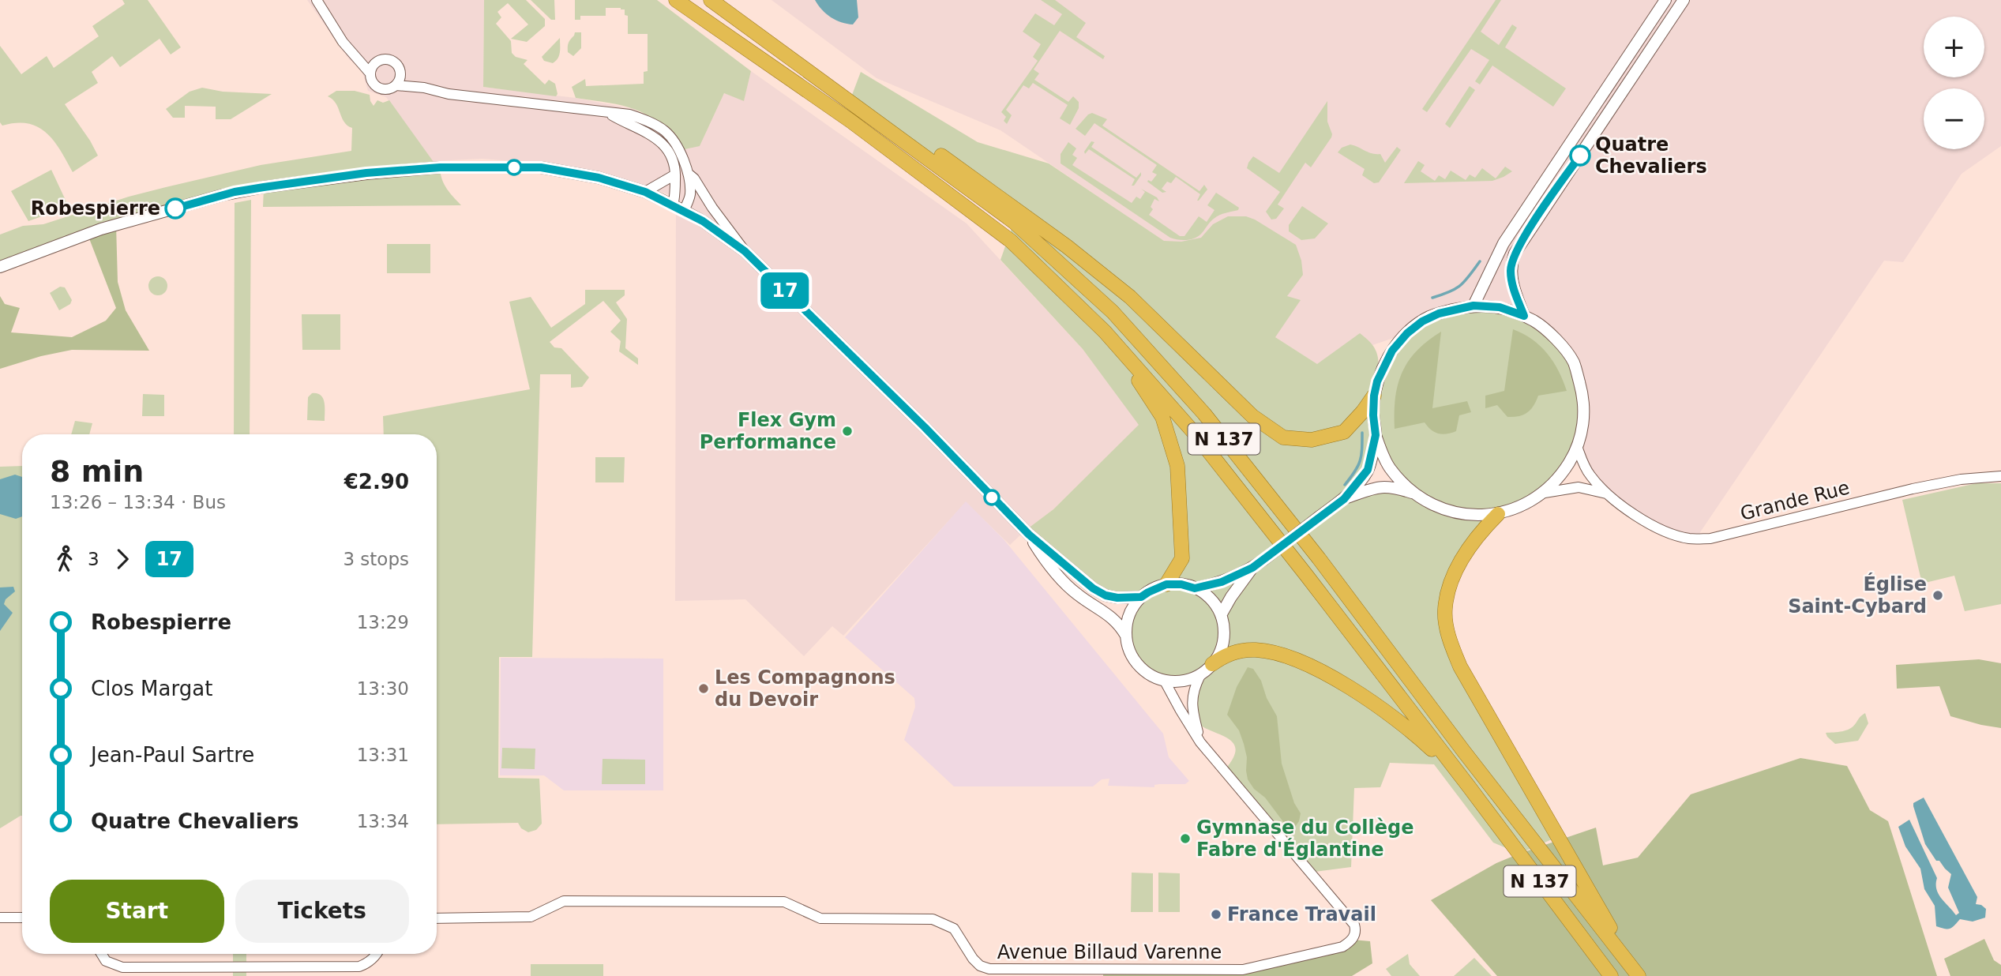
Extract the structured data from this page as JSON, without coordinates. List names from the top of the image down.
{
  "streets": {
    "highway": ["N 137"],
    "street": ["Grande Rue", "Avenue Billaud Varenne"]
  },
  "places": [
    "Quatre Chevaliers",
    "Robespierre",
    "Flex Gym Performance",
    "Église Saint-Cybard",
    "Les Compagnons du Devoir",
    "Gymnase du Collège Fabre d'Églantine",
    "France Travail"
  ],
  "lines": ["bus line 17"],
  "page": {
    "on_map": "17",
    "map_buttons": ["+", "−"],
    "heading": ["8 min", "13:26 – 13:34 · Bus", "€2.90"],
    "legs": ["3", "17", "3 stops"],
    "list": [
      {
        "name": "Robespierre",
        "value": "13:29"
      },
      {
        "name": "Clos Margat",
        "value": "13:30"
      },
      {
        "name": "Jean-Paul Sartre",
        "value": "13:31"
      },
      {
        "name": "Quatre Chevaliers",
        "value": "13:34"
      }
    ],
    "buttons": ["Start", "Tickets"]
  }
}
